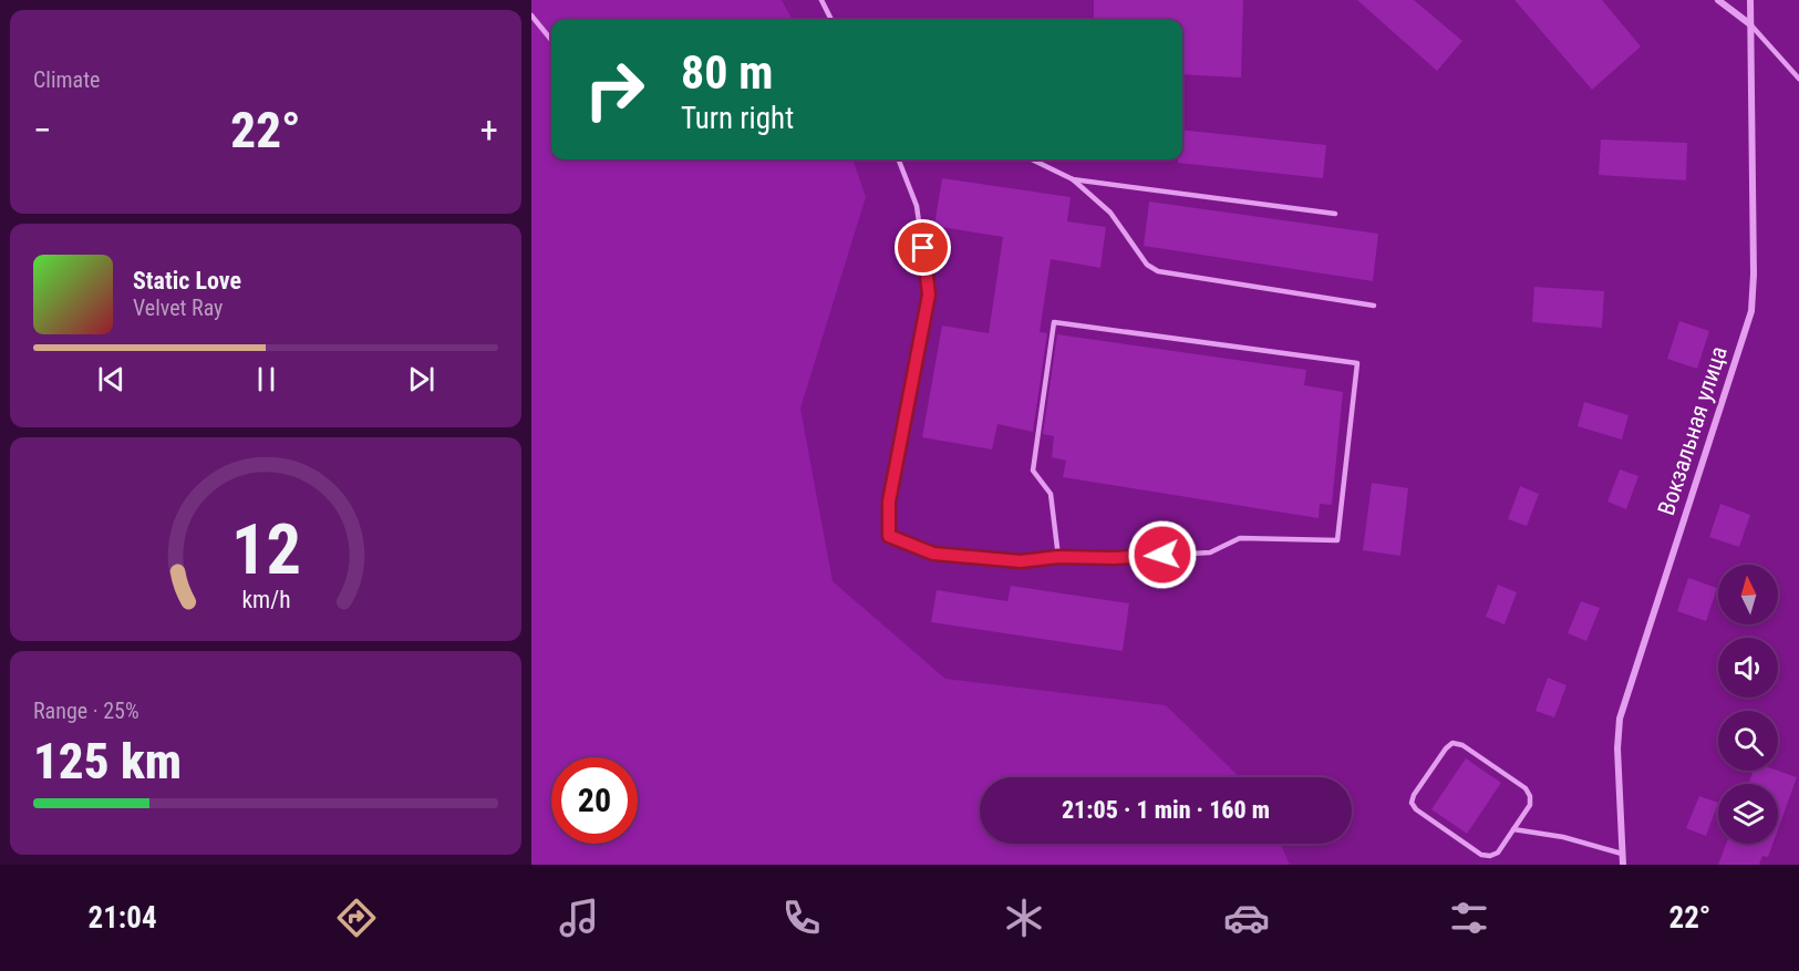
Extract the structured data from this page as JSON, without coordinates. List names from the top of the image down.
{
  "streets": {
    "street": ["Вокзальная улица"]
  },
  "north": "top",
  "page": {
    "tile": [
      "Climate",
      ["Range · 25%", "125 km"]
    ],
    "turn": ["80 m", "Turn right"],
    "heat": ["−", "22°", "+"],
    "song": ["Static Love", "Velvet Ray"],
    "limit": "20",
    "trip": "21:05 · 1 min · 160 m",
    "tabs": ["21:04", "22°"],
    "gauge": ["12", "km/h"]
  }
}
